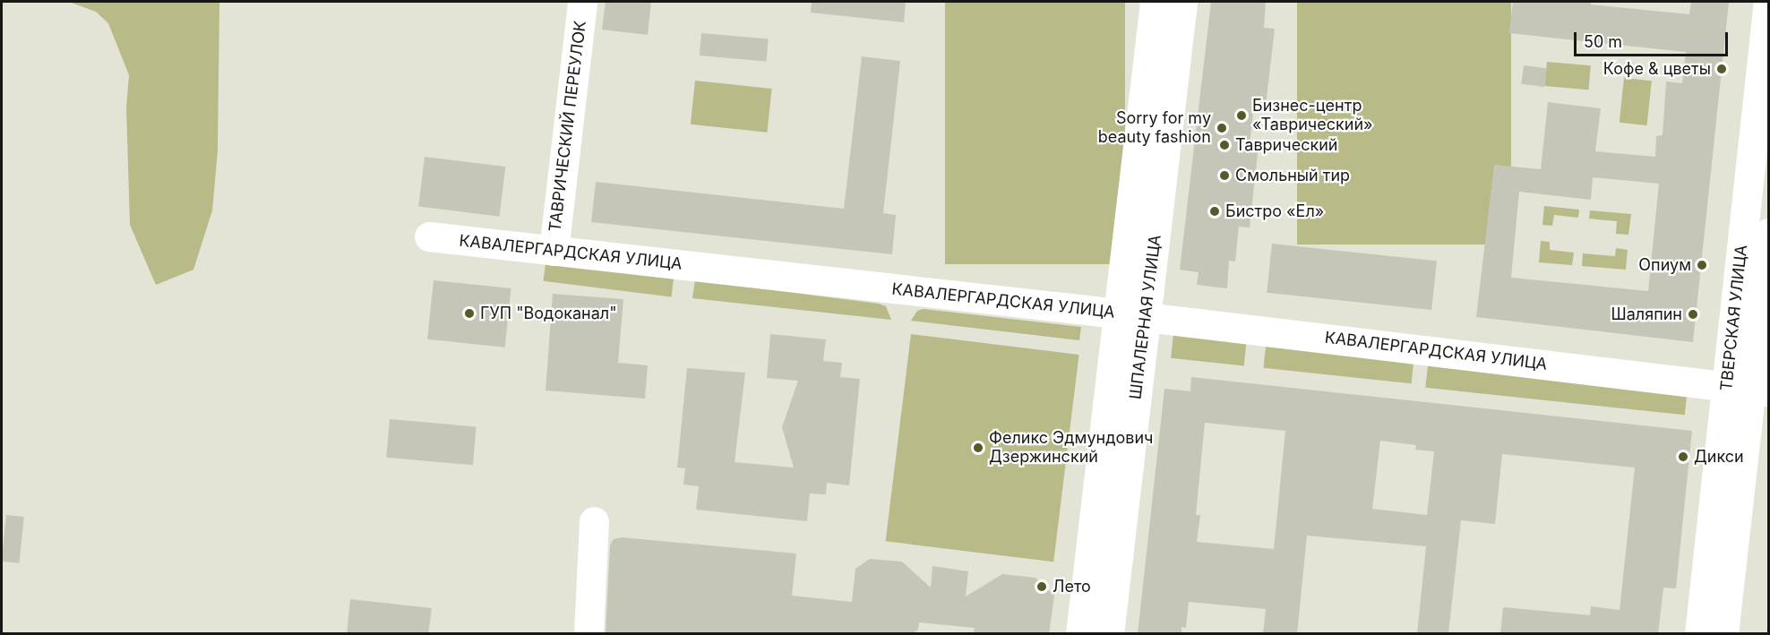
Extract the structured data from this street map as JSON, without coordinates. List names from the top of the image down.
{
  "streets": {
    "street": [
      "ТАВРИЧЕСКИЙ ПЕРЕУЛОК",
      "КАВАЛЕРГАРДСКАЯ УЛИЦА",
      "ШПАЛЕРНАЯ УЛИЦА",
      "ТВЕРСКАЯ УЛИЦА"
    ]
  },
  "crossings": [
    ["ТАВРИЧЕСКИЙ ПЕРЕУЛОК", "КАВАЛЕРГАРДСКАЯ УЛИЦА"],
    ["КАВАЛЕРГАРДСКАЯ УЛИЦА", "ШПАЛЕРНАЯ УЛИЦА"],
    ["КАВАЛЕРГАРДСКАЯ УЛИЦА", "ТВЕРСКАЯ УЛИЦА"]
  ],
  "places": [
    "Кофе & цветы",
    "Бизнес-центр «Таврический»",
    "Sorry for my beauty fashion",
    "Таврический",
    "Смольный тир",
    "Бистро «Ел»",
    "Опиум",
    "ГУП \"Водоканал\"",
    "Шаляпин",
    "Феликс Эдмундович Дзержинский",
    "Дикси",
    "Лето"
  ],
  "scale_bar": "50 m"
}
